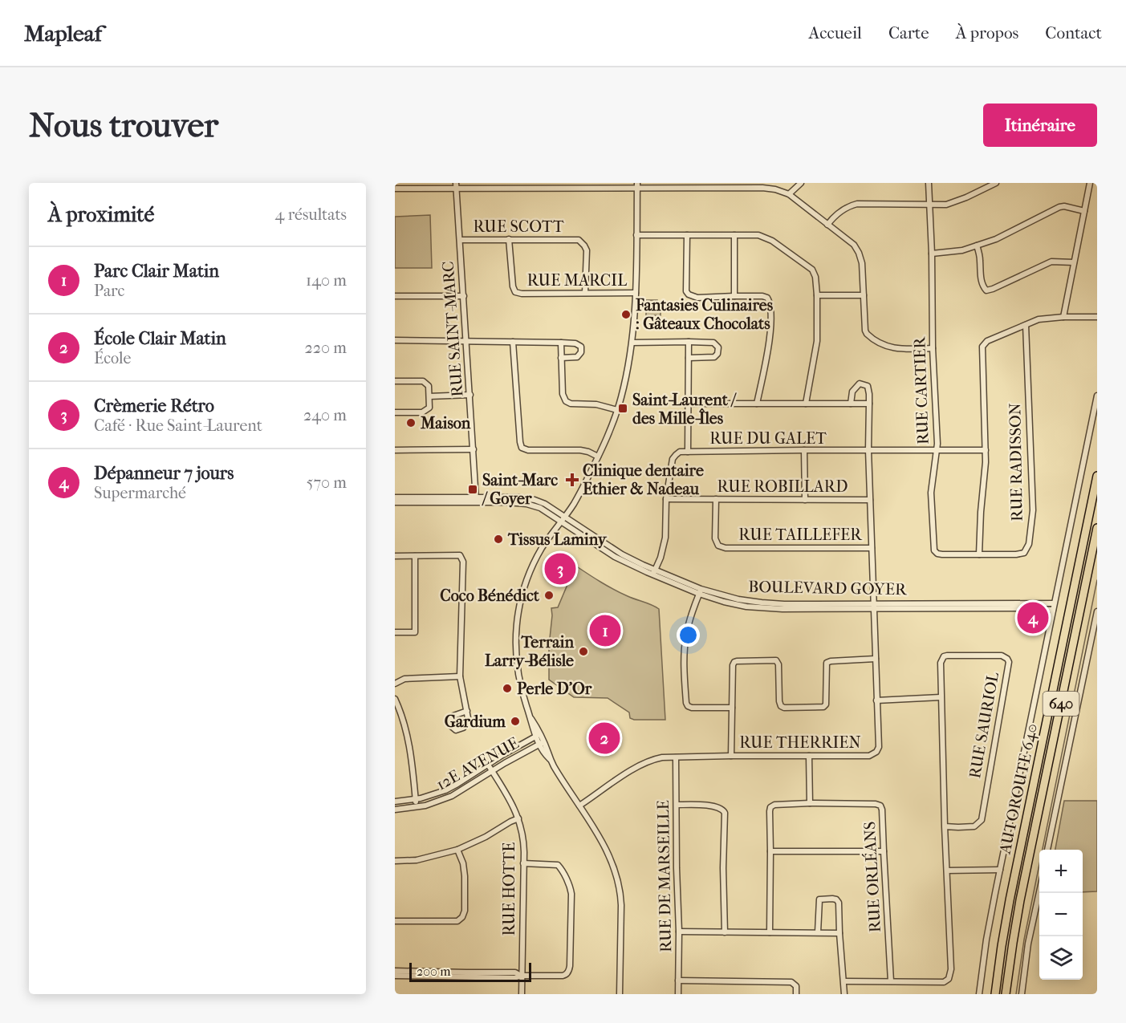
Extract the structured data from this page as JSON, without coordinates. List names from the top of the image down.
{
  "streets": {
    "highway": ["640", "AUTOROUTE 640"],
    "street": [
      "RUE SCOTT",
      "RUE MARCIL",
      "RUE SAINT-MARC",
      "RUE CARTIER",
      "RUE DU GALET",
      "RUE RADISSON",
      "RUE ROBILLARD",
      "RUE TAILLEFER",
      "BOULEVARD GOYER",
      "RUE SAURIOL",
      "RUE THERRIEN",
      "12E AVENUE",
      "RUE DE MARSEILLE",
      "RUE ORLÉANS",
      "RUE HOTTE"
    ]
  },
  "crossings": [
    ["RUE SCOTT", "RUE MARCIL"],
    ["RUE SCOTT", "RUE SAINT-MARC"],
    ["RUE SAINT-MARC", "BOULEVARD GOYER"],
    ["RUE CARTIER", "RUE DU GALET"],
    ["RUE CARTIER", "RUE RADISSON"],
    ["RUE DU GALET", "RUE ROBILLARD"],
    ["RUE DU GALET", "BOULEVARD GOYER"],
    ["RUE DU GALET", "RUE THERRIEN"],
    ["RUE ROBILLARD", "RUE TAILLEFER"],
    ["RUE ROBILLARD", "RUE THERRIEN"],
    ["RUE TAILLEFER", "RUE THERRIEN"],
    ["BOULEVARD GOYER", "RUE THERRIEN"],
    ["RUE SAURIOL", "RUE ORLÉANS"],
    ["RUE THERRIEN", "RUE DE MARSEILLE"],
    ["12E AVENUE", "RUE HOTTE"]
  ],
  "places": {
    "other": [
      "Fantasies Culinaires : Gâteaux Chocolats",
      "Maison",
      "Tissus Laminy",
      "Coco Bénédict",
      "Terrain Larry-Bélisle",
      "Perle D'Or",
      "Gardium"
    ],
    "transit": ["Saint-Laurent / des Mille-Îles", "Saint-Marc / Goyer"],
    "health": ["Clinique dentaire Ethier & Nadeau"]
  },
  "scale_bar": "200 m",
  "page": {
    "header": "Mapleaf",
    "nav": [
      "Accueil",
      "Carte",
      "À propos",
      "Contact"
    ],
    "buttons": "Itinéraire",
    "title": "Nous trouver",
    "heading": ["À proximité", "4 résultats"],
    "list": [
      {
        "mark": "1",
        "name": "Parc Clair Matin",
        "note": "Parc",
        "value": "140 m"
      },
      {
        "mark": "2",
        "name": "École Clair Matin",
        "note": "École",
        "value": "220 m"
      },
      {
        "mark": "3",
        "name": "Crèmerie Rétro",
        "note": "Café · Rue Saint-Laurent",
        "value": "240 m"
      },
      {
        "mark": "4",
        "name": "Dépanneur 7 jours",
        "note": "Supermarché",
        "value": "570 m"
      }
    ],
    "pins": [
      "3",
      "4",
      "1",
      "2"
    ],
    "map_buttons": ["+", "−"],
    "scale": "200 m"
  }
}
